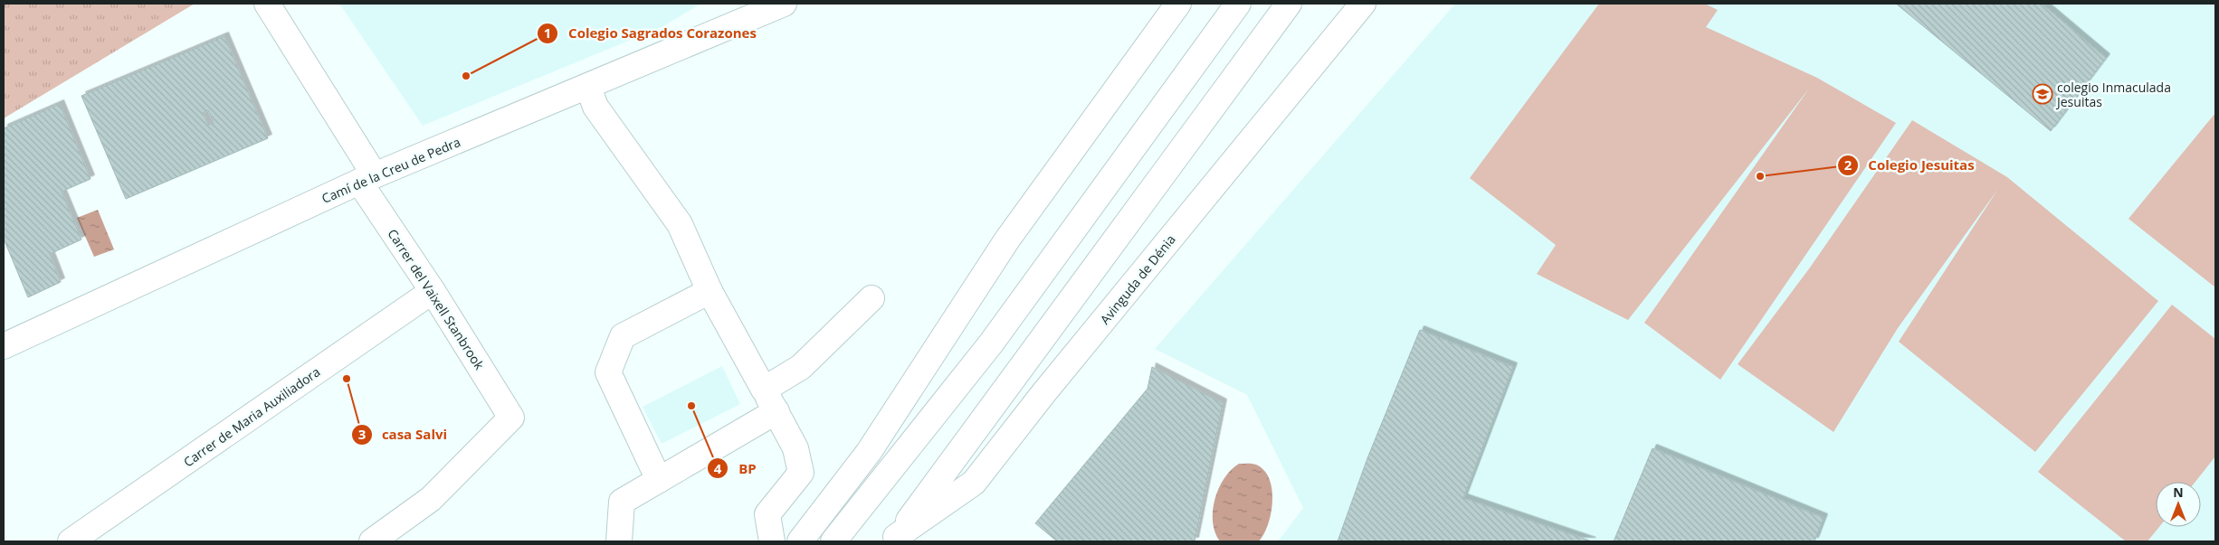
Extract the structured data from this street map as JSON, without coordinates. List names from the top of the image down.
{
  "streets": {
    "main road": [
      "Camí de la Creu de Pedra",
      "Avinguda de Dénia",
      "Carrer del Vaixell Stanbrook",
      "Carrer de Maria Auxiliadora"
    ]
  },
  "crossings": [
    ["Camí de la Creu de Pedra", "Carrer del Vaixell Stanbrook"],
    ["Carrer del Vaixell Stanbrook", "Carrer de Maria Auxiliadora"]
  ],
  "places": {
    "other": [
      "Colegio Sagrados Corazones",
      "Colegio Jesuitas",
      "casa Salvi",
      "BP"
    ],
    "school or university": ["colegio Inmaculada Jesuitas"]
  },
  "north": "top"
}
